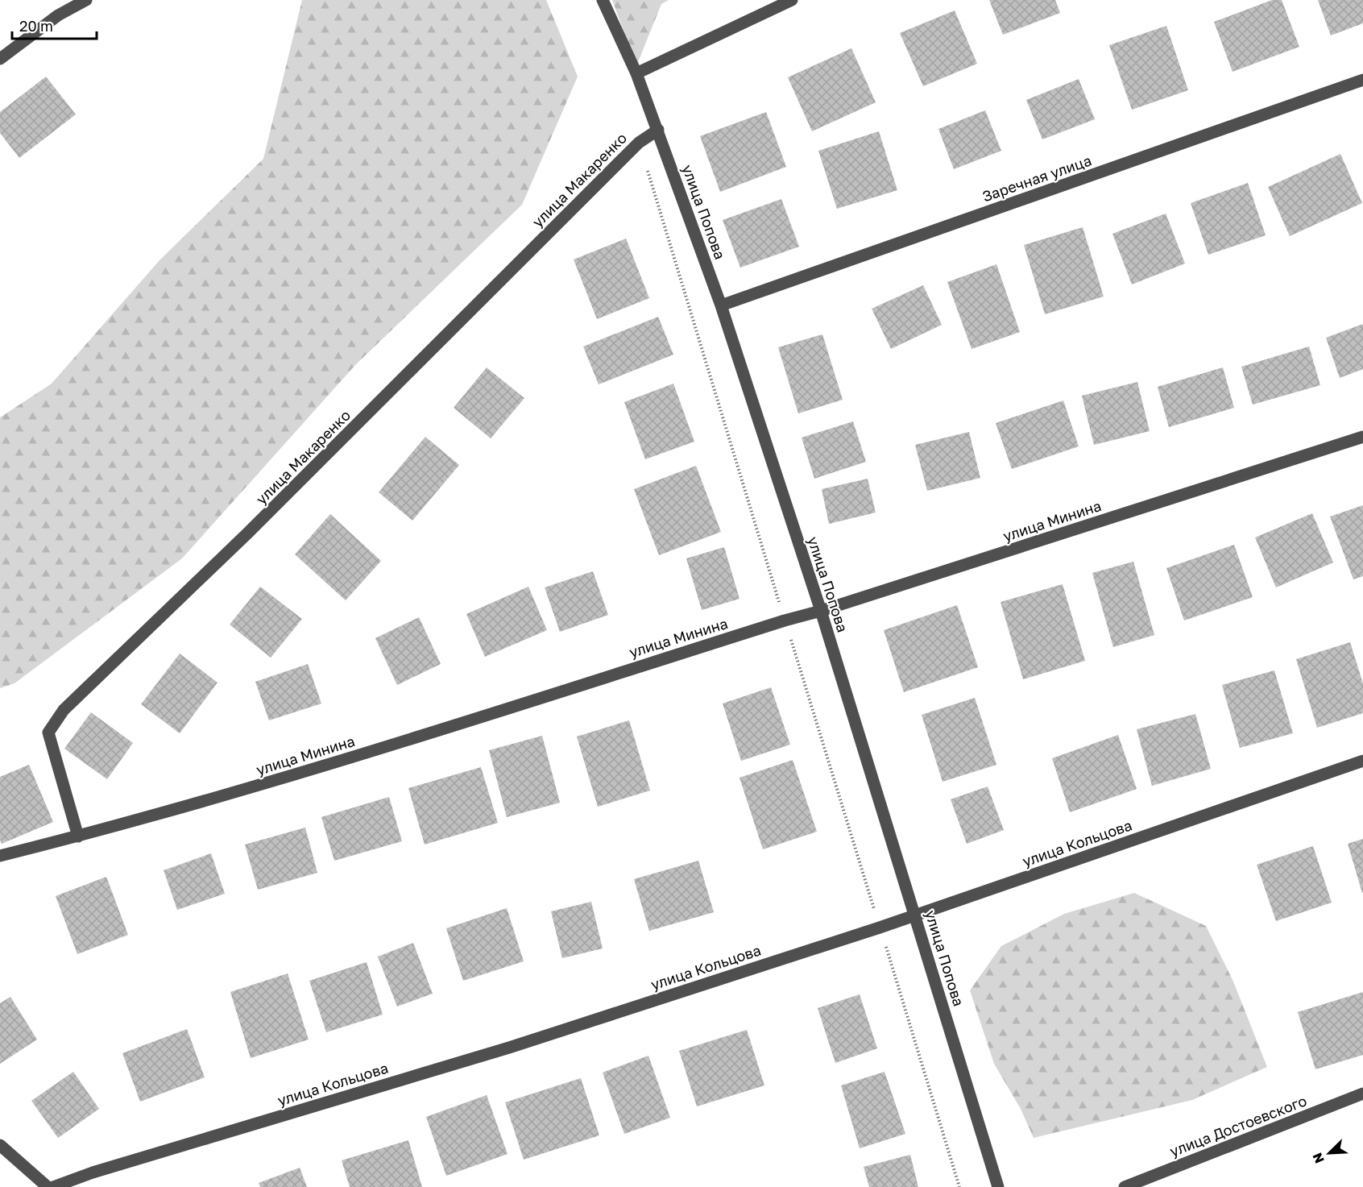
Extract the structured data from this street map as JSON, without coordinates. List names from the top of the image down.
{
  "streets": {
    "street": [
      "Заречная улица",
      "улица Макаренко",
      "улица Попова",
      "улица Минина",
      "улица Кольцова",
      "улица Достоевского"
    ]
  },
  "crossings": [
    ["Заречная улица", "улица Попова"],
    ["улица Макаренко", "улица Попова"],
    ["улица Макаренко", "улица Минина"],
    ["улица Попова", "улица Минина"],
    ["улица Попова", "улица Кольцова"]
  ],
  "scale_bar": "20 m",
  "north": "bottom left"
}
